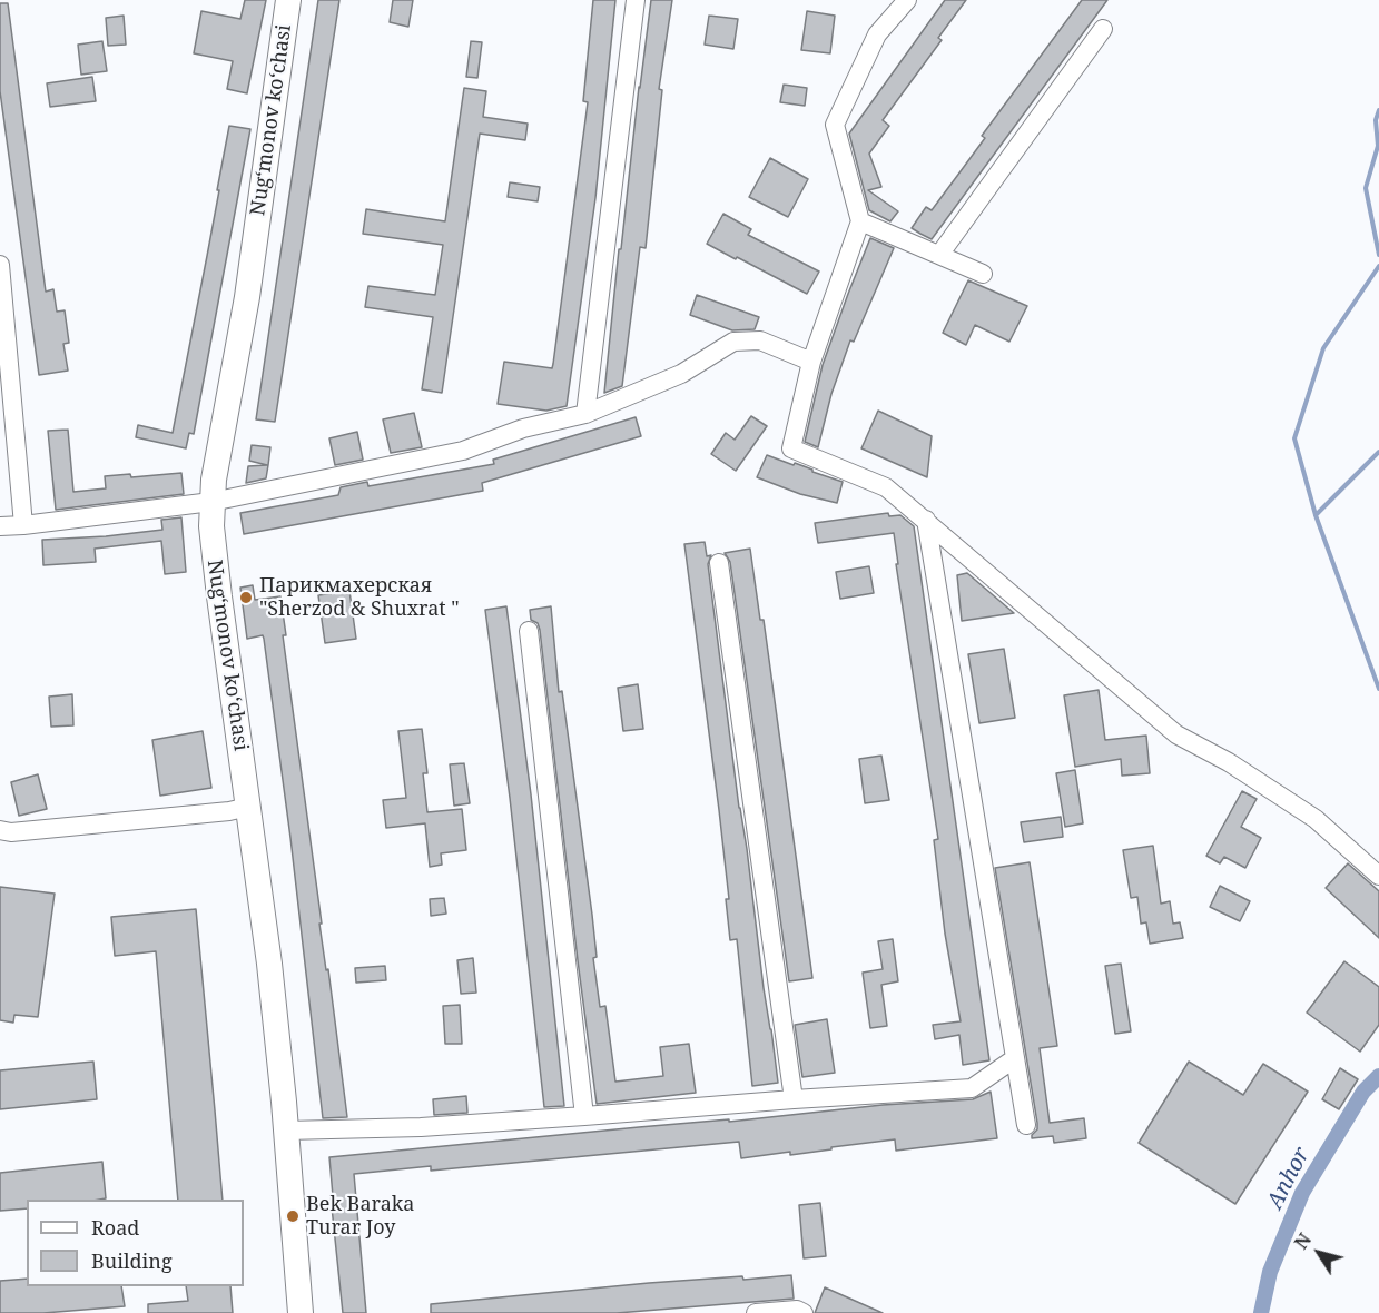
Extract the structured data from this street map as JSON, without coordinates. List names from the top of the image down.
{
  "streets": {
    "main road": ["Nugʻmonov koʻchasi"]
  },
  "water": ["Anhor"],
  "places": ["Парикмахерская \"Sherzod & Shuxrat \"", "Bek Baraka Turar Joy"],
  "legend": ["Road", "Building"],
  "north": "top left"
}
